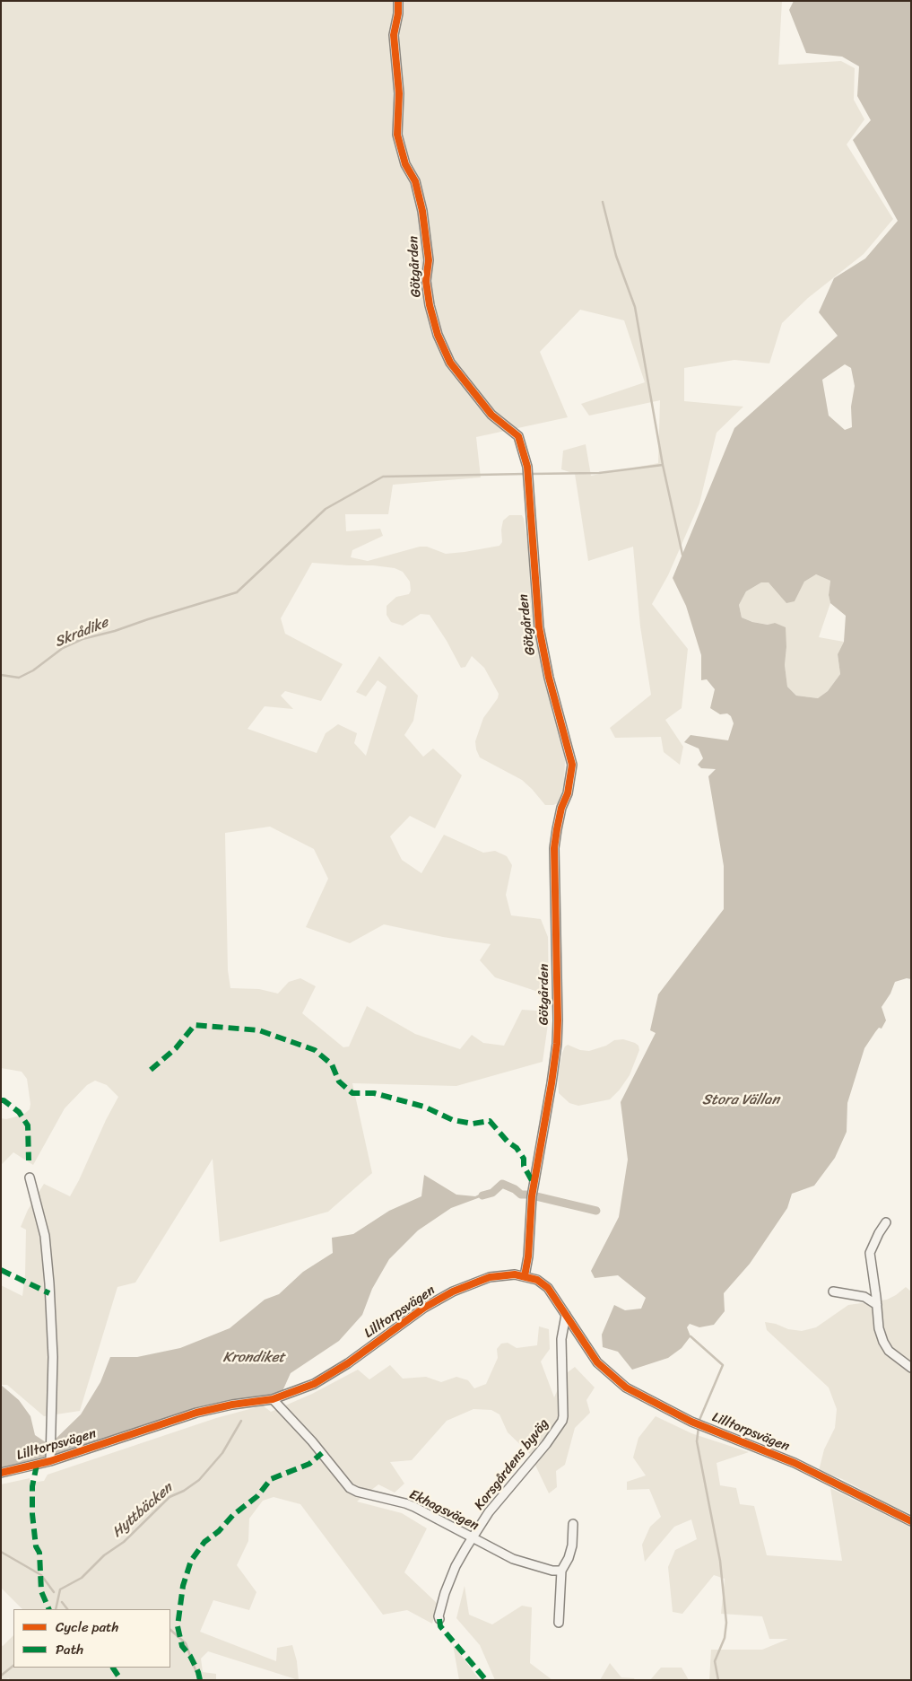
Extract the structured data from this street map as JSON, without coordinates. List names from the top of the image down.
{
  "streets": {
    "street": [
      "Götgården",
      "Lilltorpsvägen",
      "Korsgårdens byväg",
      "Ekhagsvägen"
    ]
  },
  "crossings": [
    ["Götgården", "Lilltorpsvägen"],
    ["Lilltorpsvägen", "Korsgårdens byväg"],
    ["Lilltorpsvägen", "Ekhagsvägen"],
    ["Korsgårdens byväg", "Ekhagsvägen"]
  ],
  "water": [
    "Skrådike",
    "Stora Vällan",
    "Krondiket",
    "Hyttbäcken"
  ],
  "legend": ["Cycle path", "Path"]
}
